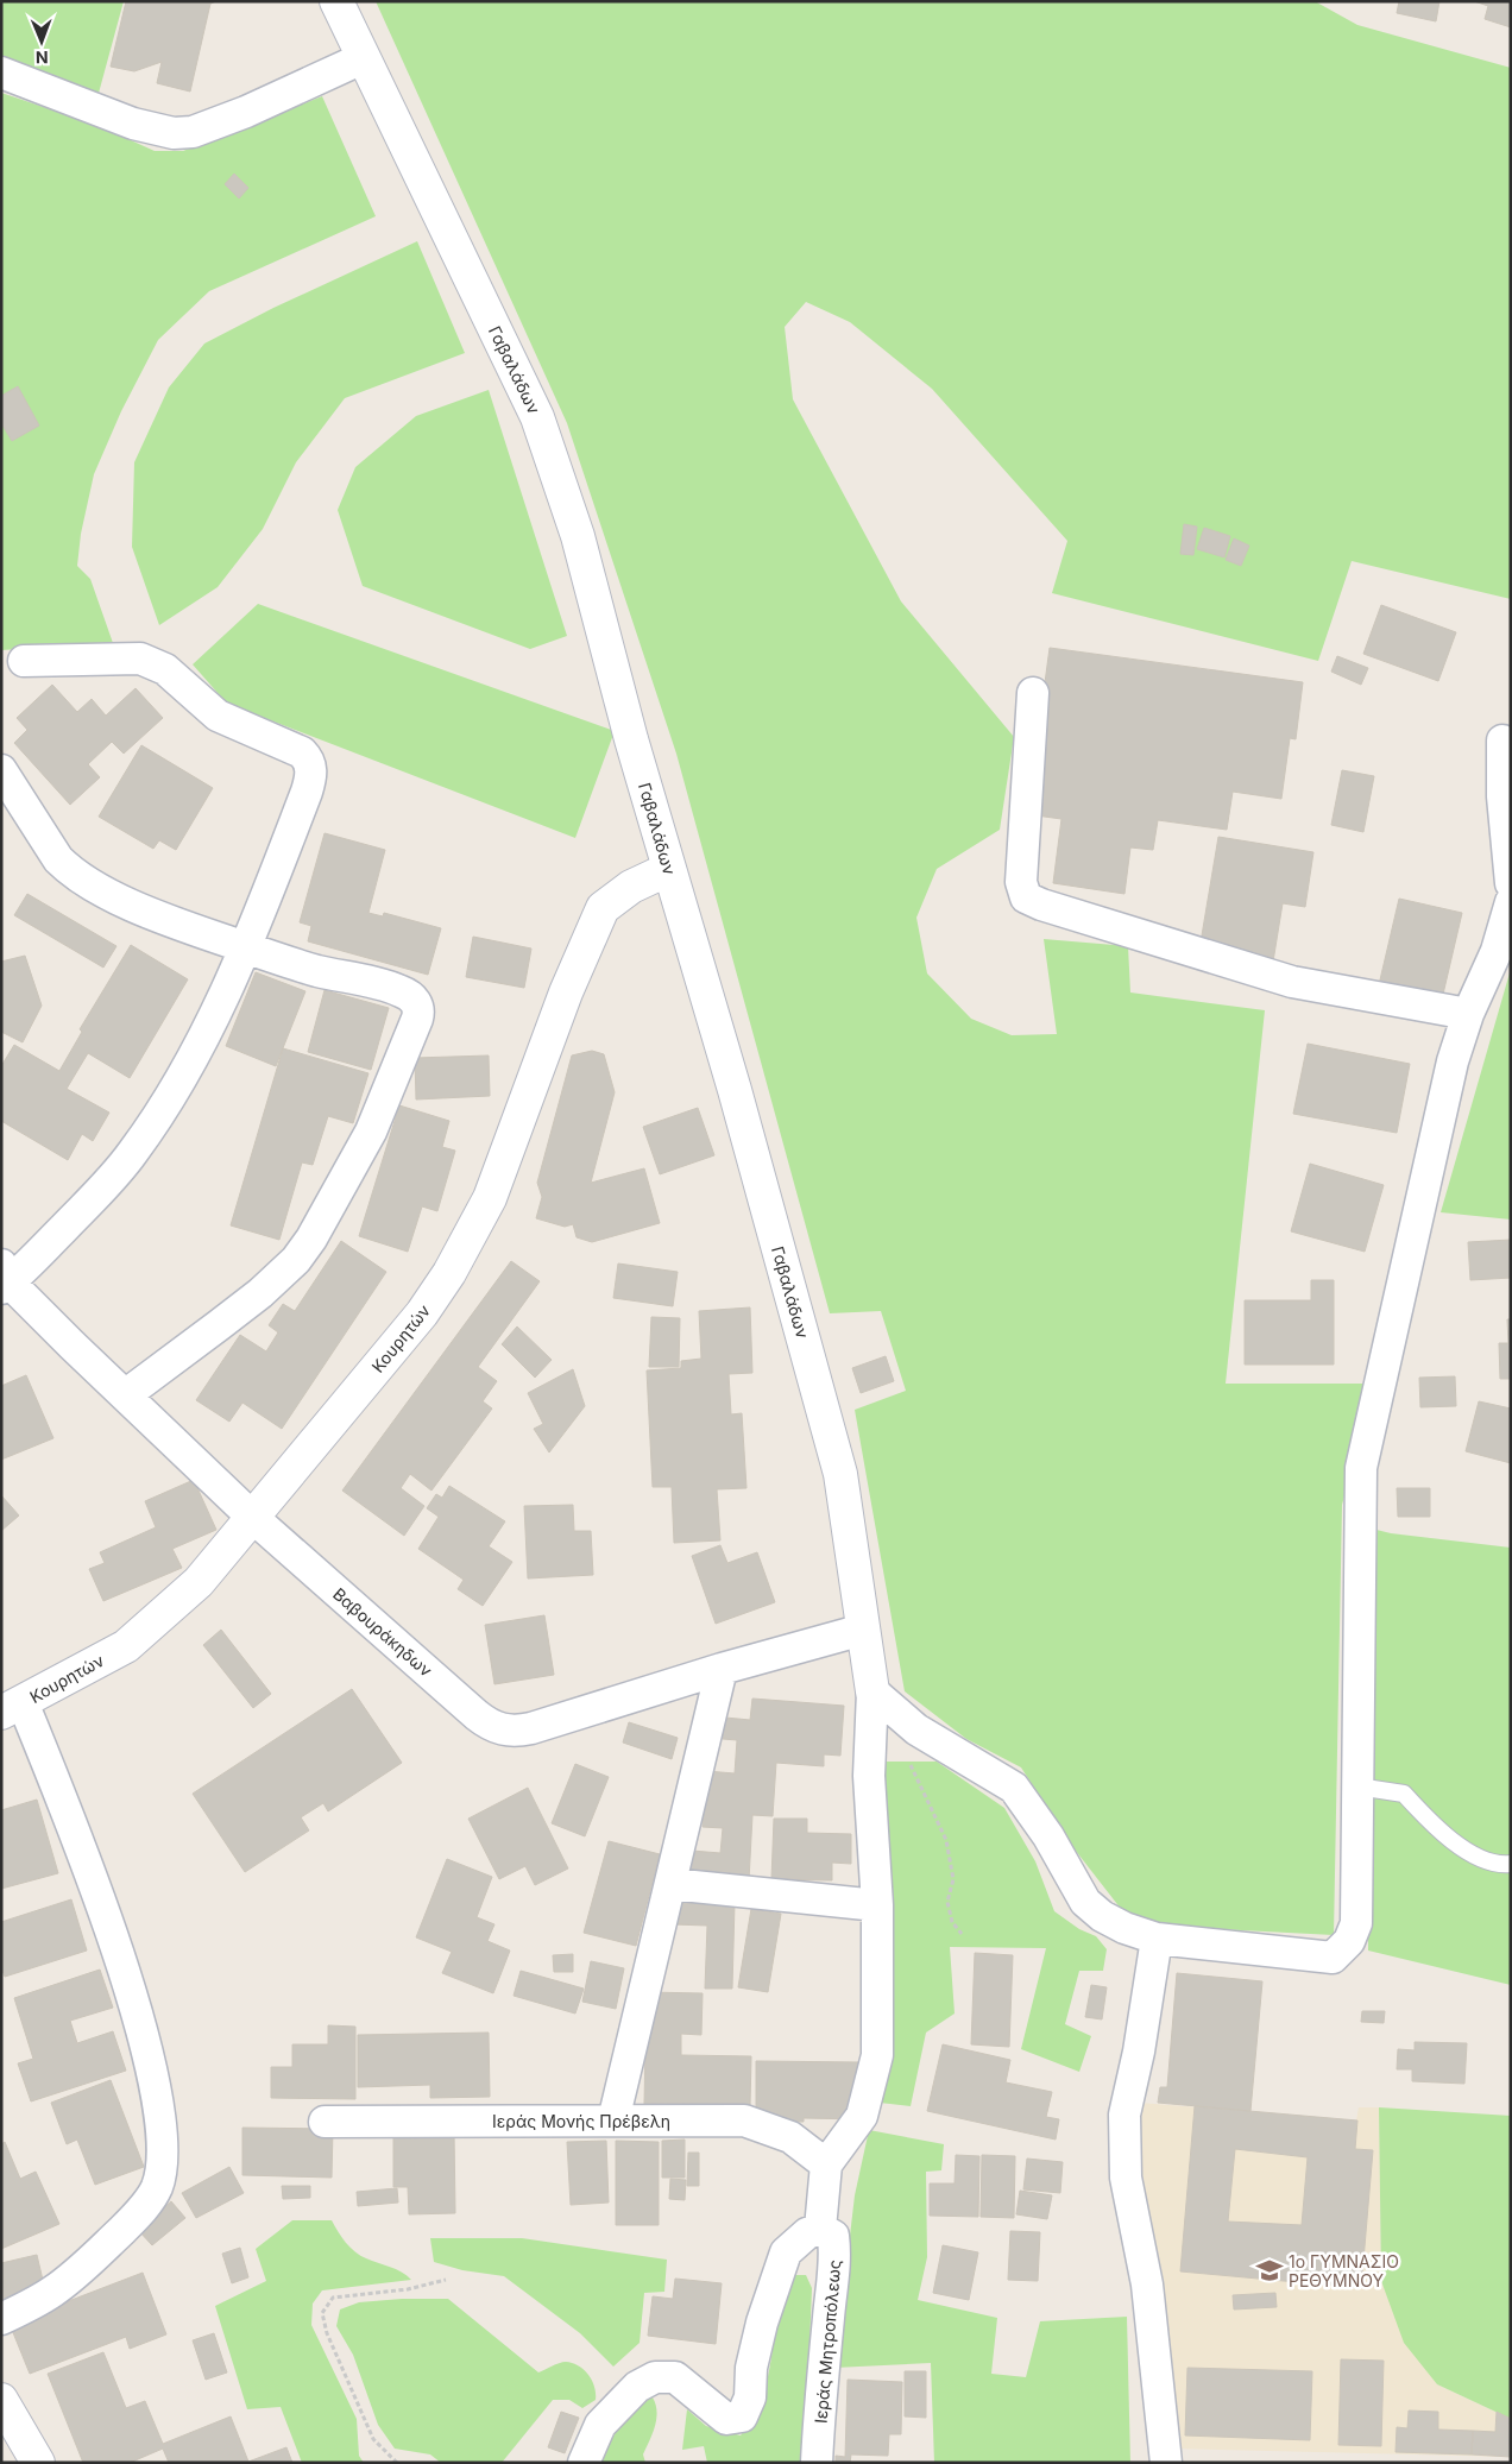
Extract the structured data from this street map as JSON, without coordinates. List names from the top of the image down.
{
  "streets": {
    "street": [
      "Γαβαλάδων",
      "Κουρητών",
      "Βαβουράκηδων",
      "Ιεράς Μονής Πρέβελη",
      "Ιεράς Μητροπόλεως"
    ]
  },
  "crossings": [
    ["Γαβαλάδων", "Κουρητών"],
    ["Γαβαλάδων", "Βαβουράκηδων"],
    ["Κουρητών", "Βαβουράκηδων"]
  ],
  "places": {
    "school or university": ["1ο ΓΥΜΝΑΣΙΟ ΡΕΘΥΜΝΟΥ"]
  },
  "north": "bottom"
}
